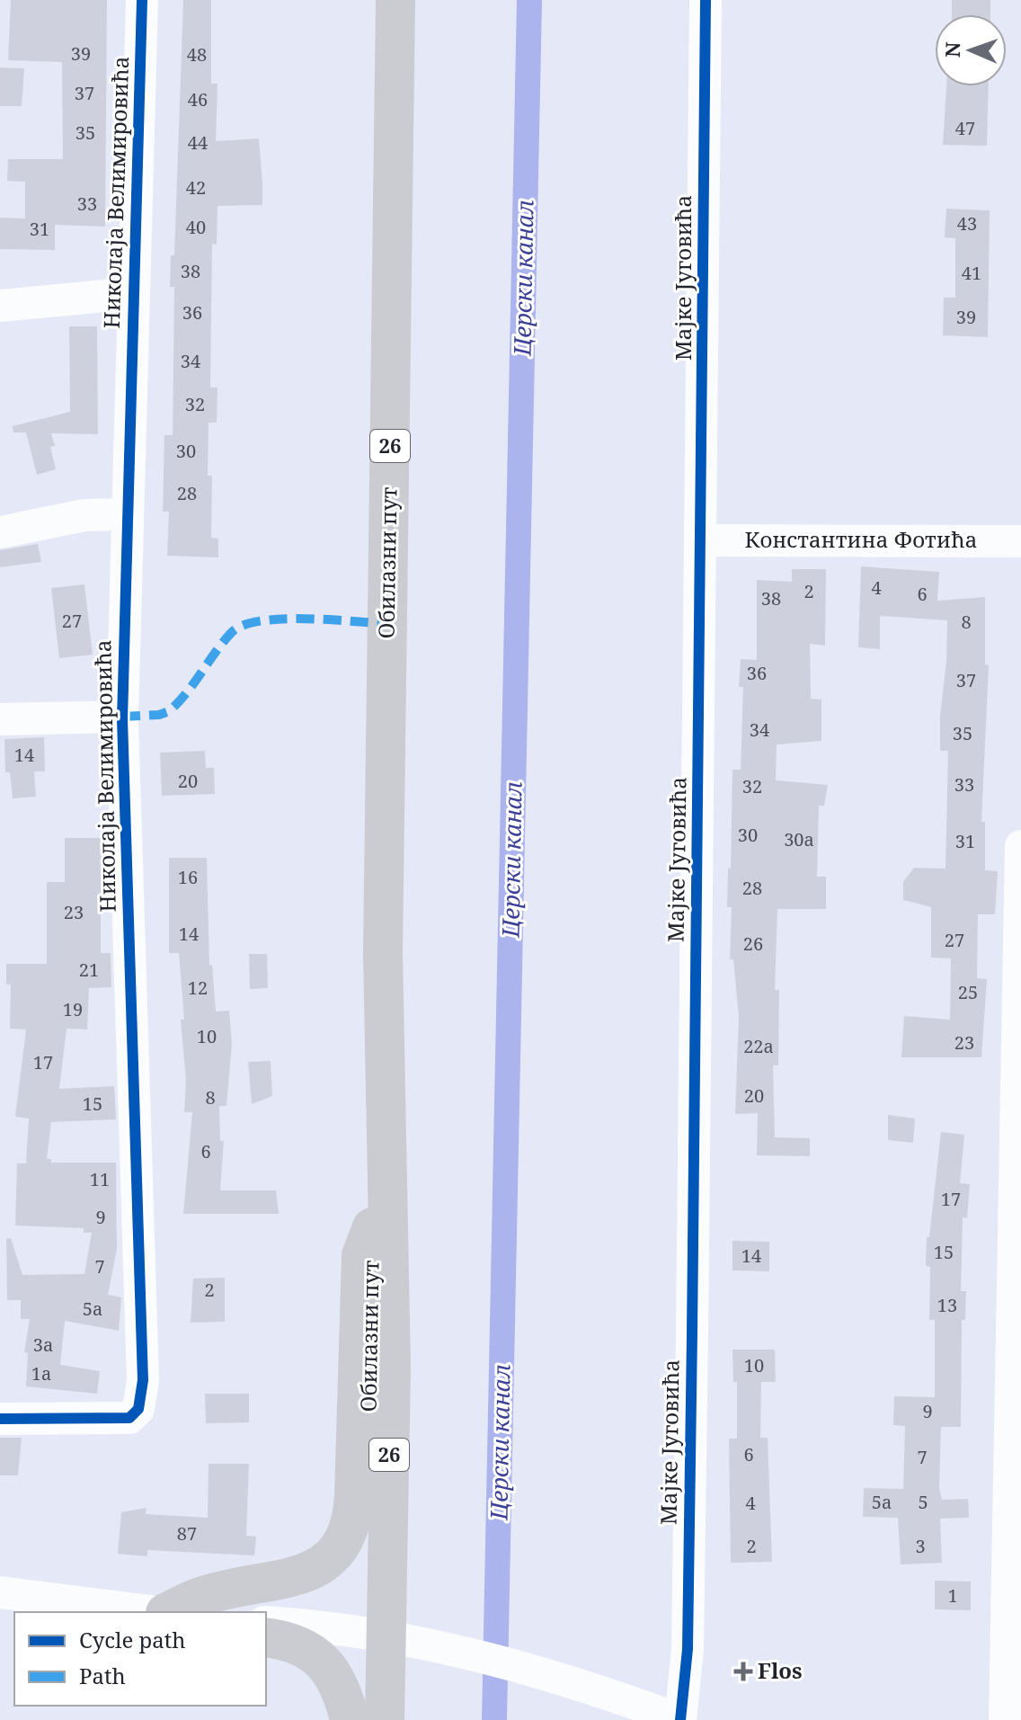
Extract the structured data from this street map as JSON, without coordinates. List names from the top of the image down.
{
  "streets": {
    "main road": ["26", "Обилазни пут"],
    "street": ["Николаја Велимировића", "Мајке Југовића", "Константина Фотића"]
  },
  "crossings": [
    ["Мајке Југовића", "Константина Фотића"]
  ],
  "water": ["Церски канал"],
  "places": {
    "health": ["Flos"]
  },
  "house_numbers": [
    "39",
    "48",
    "37",
    "46",
    "47",
    "35",
    "44",
    "42",
    "33",
    "43",
    "40",
    "31",
    "38",
    "41",
    "36",
    "39",
    "34",
    "32",
    "30",
    "28",
    "4",
    "2",
    "6",
    "38",
    "27",
    "8",
    "36",
    "37",
    "34",
    "35",
    "14",
    "20",
    "33",
    "32",
    "30",
    "30a",
    "31",
    "16",
    "28",
    "23",
    "14",
    "27",
    "26",
    "21",
    "12",
    "25",
    "19",
    "10",
    "23",
    "22a",
    "17",
    "20",
    "8",
    "15",
    "6",
    "11",
    "17",
    "9",
    "15",
    "14",
    "7",
    "2",
    "13",
    "5a",
    "3a",
    "10",
    "1a",
    "9",
    "6",
    "7",
    "5a",
    "5",
    "4",
    "87",
    "2",
    "3",
    "1"
  ],
  "legend": ["Cycle path", "Path"],
  "north": "left"
}
